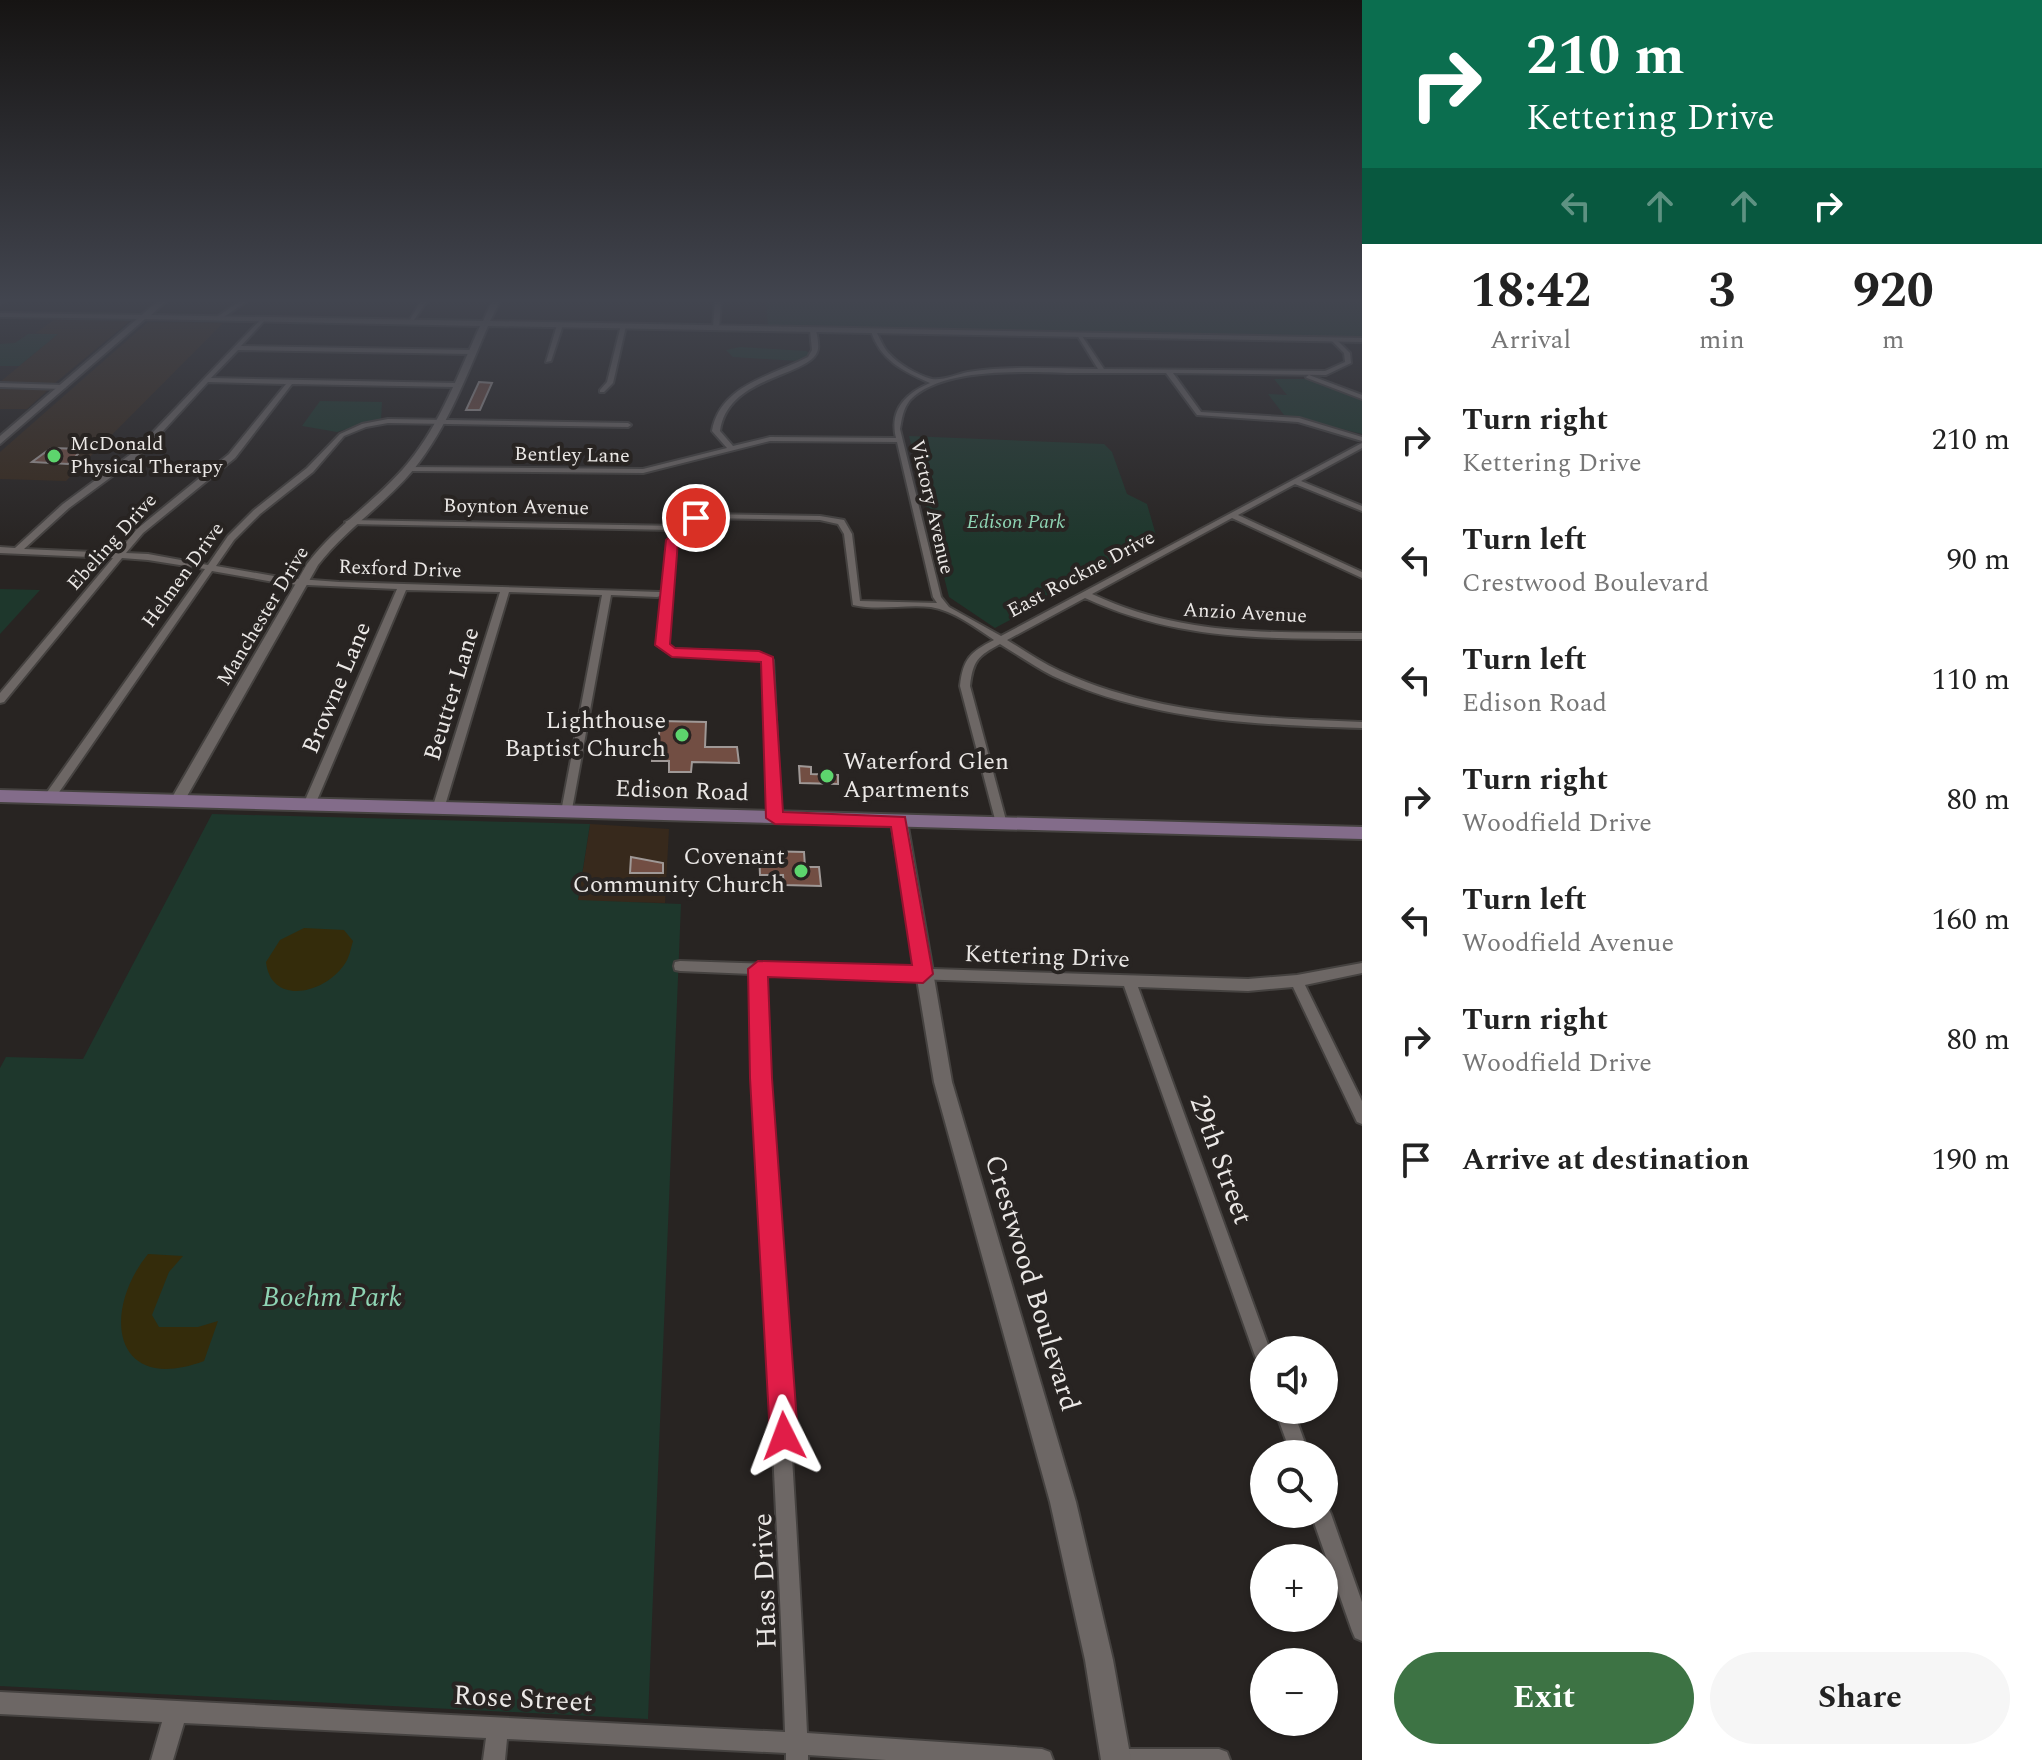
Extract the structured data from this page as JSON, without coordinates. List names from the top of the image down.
{
  "streets": {
    "main road": ["Edison Road"],
    "street": [
      "Bentley Lane",
      "Boynton Avenue",
      "Victory Avenue",
      "Ebeling Drive",
      "Rexford Drive",
      "East Rockne Drive",
      "Helmen Drive",
      "Anzio Avenue",
      "Manchester Drive",
      "Browne Lane",
      "Beutter Lane",
      "Kettering Drive",
      "29th Street",
      "Crestwood Boulevard",
      "Hass Drive",
      "Rose Street"
    ]
  },
  "crossings": [
    ["Bentley Lane", "Victory Avenue"],
    ["Bentley Lane", "Manchester Drive"],
    ["Boynton Avenue", "Manchester Drive"],
    ["Ebeling Drive", "Rexford Drive"],
    ["Rexford Drive", "Helmen Drive"],
    ["Rexford Drive", "Manchester Drive"],
    ["Rexford Drive", "Browne Lane"],
    ["Rexford Drive", "Beutter Lane"],
    ["East Rockne Drive", "Anzio Avenue"],
    ["East Rockne Drive", "Edison Road"],
    ["Helmen Drive", "Manchester Drive"],
    ["Helmen Drive", "Edison Road"],
    ["Manchester Drive", "Edison Road"],
    ["Browne Lane", "Edison Road"],
    ["Beutter Lane", "Edison Road"],
    ["Edison Road", "Crestwood Boulevard"],
    ["Kettering Drive", "29th Street"],
    ["Kettering Drive", "Crestwood Boulevard"],
    ["Kettering Drive", "Hass Drive"],
    ["Hass Drive", "Rose Street"]
  ],
  "parks": ["Edison Park", "Boehm Park"],
  "places": [
    "McDonald Physical Therapy",
    "Lighthouse Baptist Church",
    "Waterford Glen Apartments",
    "Covenant Community Church"
  ],
  "page": {
    "turn": ["210 m", "Kettering Drive"],
    "eta": [
      "18:42",
      "Arrival",
      "3",
      "min",
      "920",
      "m"
    ],
    "list": [
      {
        "name": "Turn right",
        "note": "Kettering Drive",
        "value": "210 m"
      },
      {
        "name": "Turn left",
        "note": "Crestwood Boulevard",
        "value": "90 m"
      },
      {
        "name": "Turn left",
        "note": "Edison Road",
        "value": "110 m"
      },
      {
        "name": "Turn right",
        "note": "Woodfield Drive",
        "value": "80 m"
      },
      {
        "name": "Turn left",
        "note": "Woodfield Avenue",
        "value": "160 m"
      },
      {
        "name": "Turn right",
        "note": "Woodfield Drive",
        "value": "80 m"
      },
      {
        "name": "Arrive at destination",
        "value": "190 m"
      }
    ],
    "map_buttons": ["+", "−"],
    "buttons": ["Exit", "Share"]
  }
}
